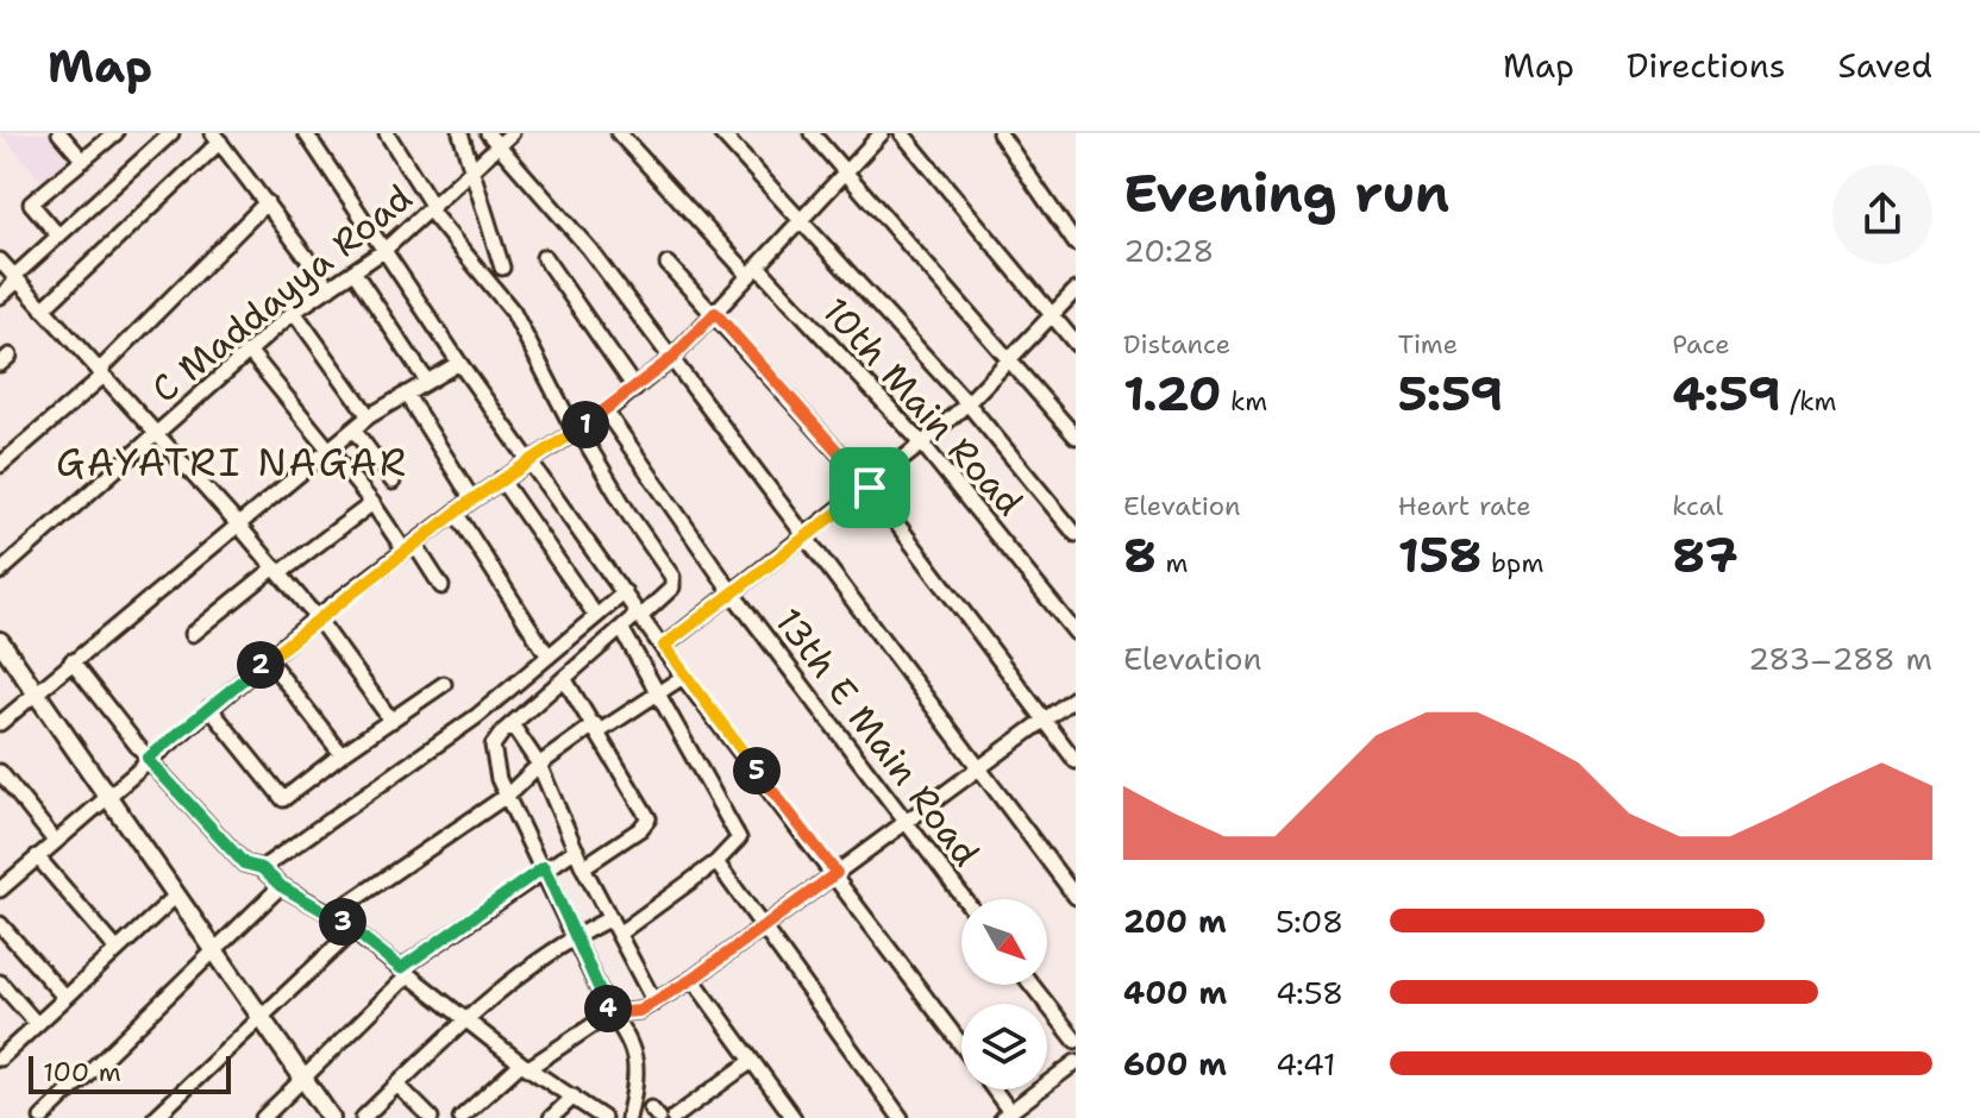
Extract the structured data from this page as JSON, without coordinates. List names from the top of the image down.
{
  "streets": {
    "street": ["C Maddayya Road", "10th Main Road", "13th E Main Road"]
  },
  "districts": ["GAYATRI NAGAR"],
  "scale_bar": "100 m",
  "north": "bottom right",
  "page": {
    "header": "Map",
    "nav": ["Map", "Directions", "Saved"],
    "heading": ["Evening run", "20:28"],
    "stats": [
      ["Distance", "1.20 km"],
      ["Time", "5:59"],
      ["Pace", "4:59 /km"],
      ["Elevation", "8 m"],
      ["Heart rate", "158 bpm"],
      ["kcal", "87"]
    ],
    "pins": [
      "1",
      "2",
      "5",
      "3",
      "4"
    ],
    "chart": ["Elevation", "283–288 m"],
    "list": [
      {
        "name": "200 m",
        "note": "5:08"
      },
      {
        "name": "400 m",
        "note": "4:58"
      },
      {
        "name": "600 m",
        "note": "4:41"
      }
    ],
    "scale": "100 m"
  }
}
